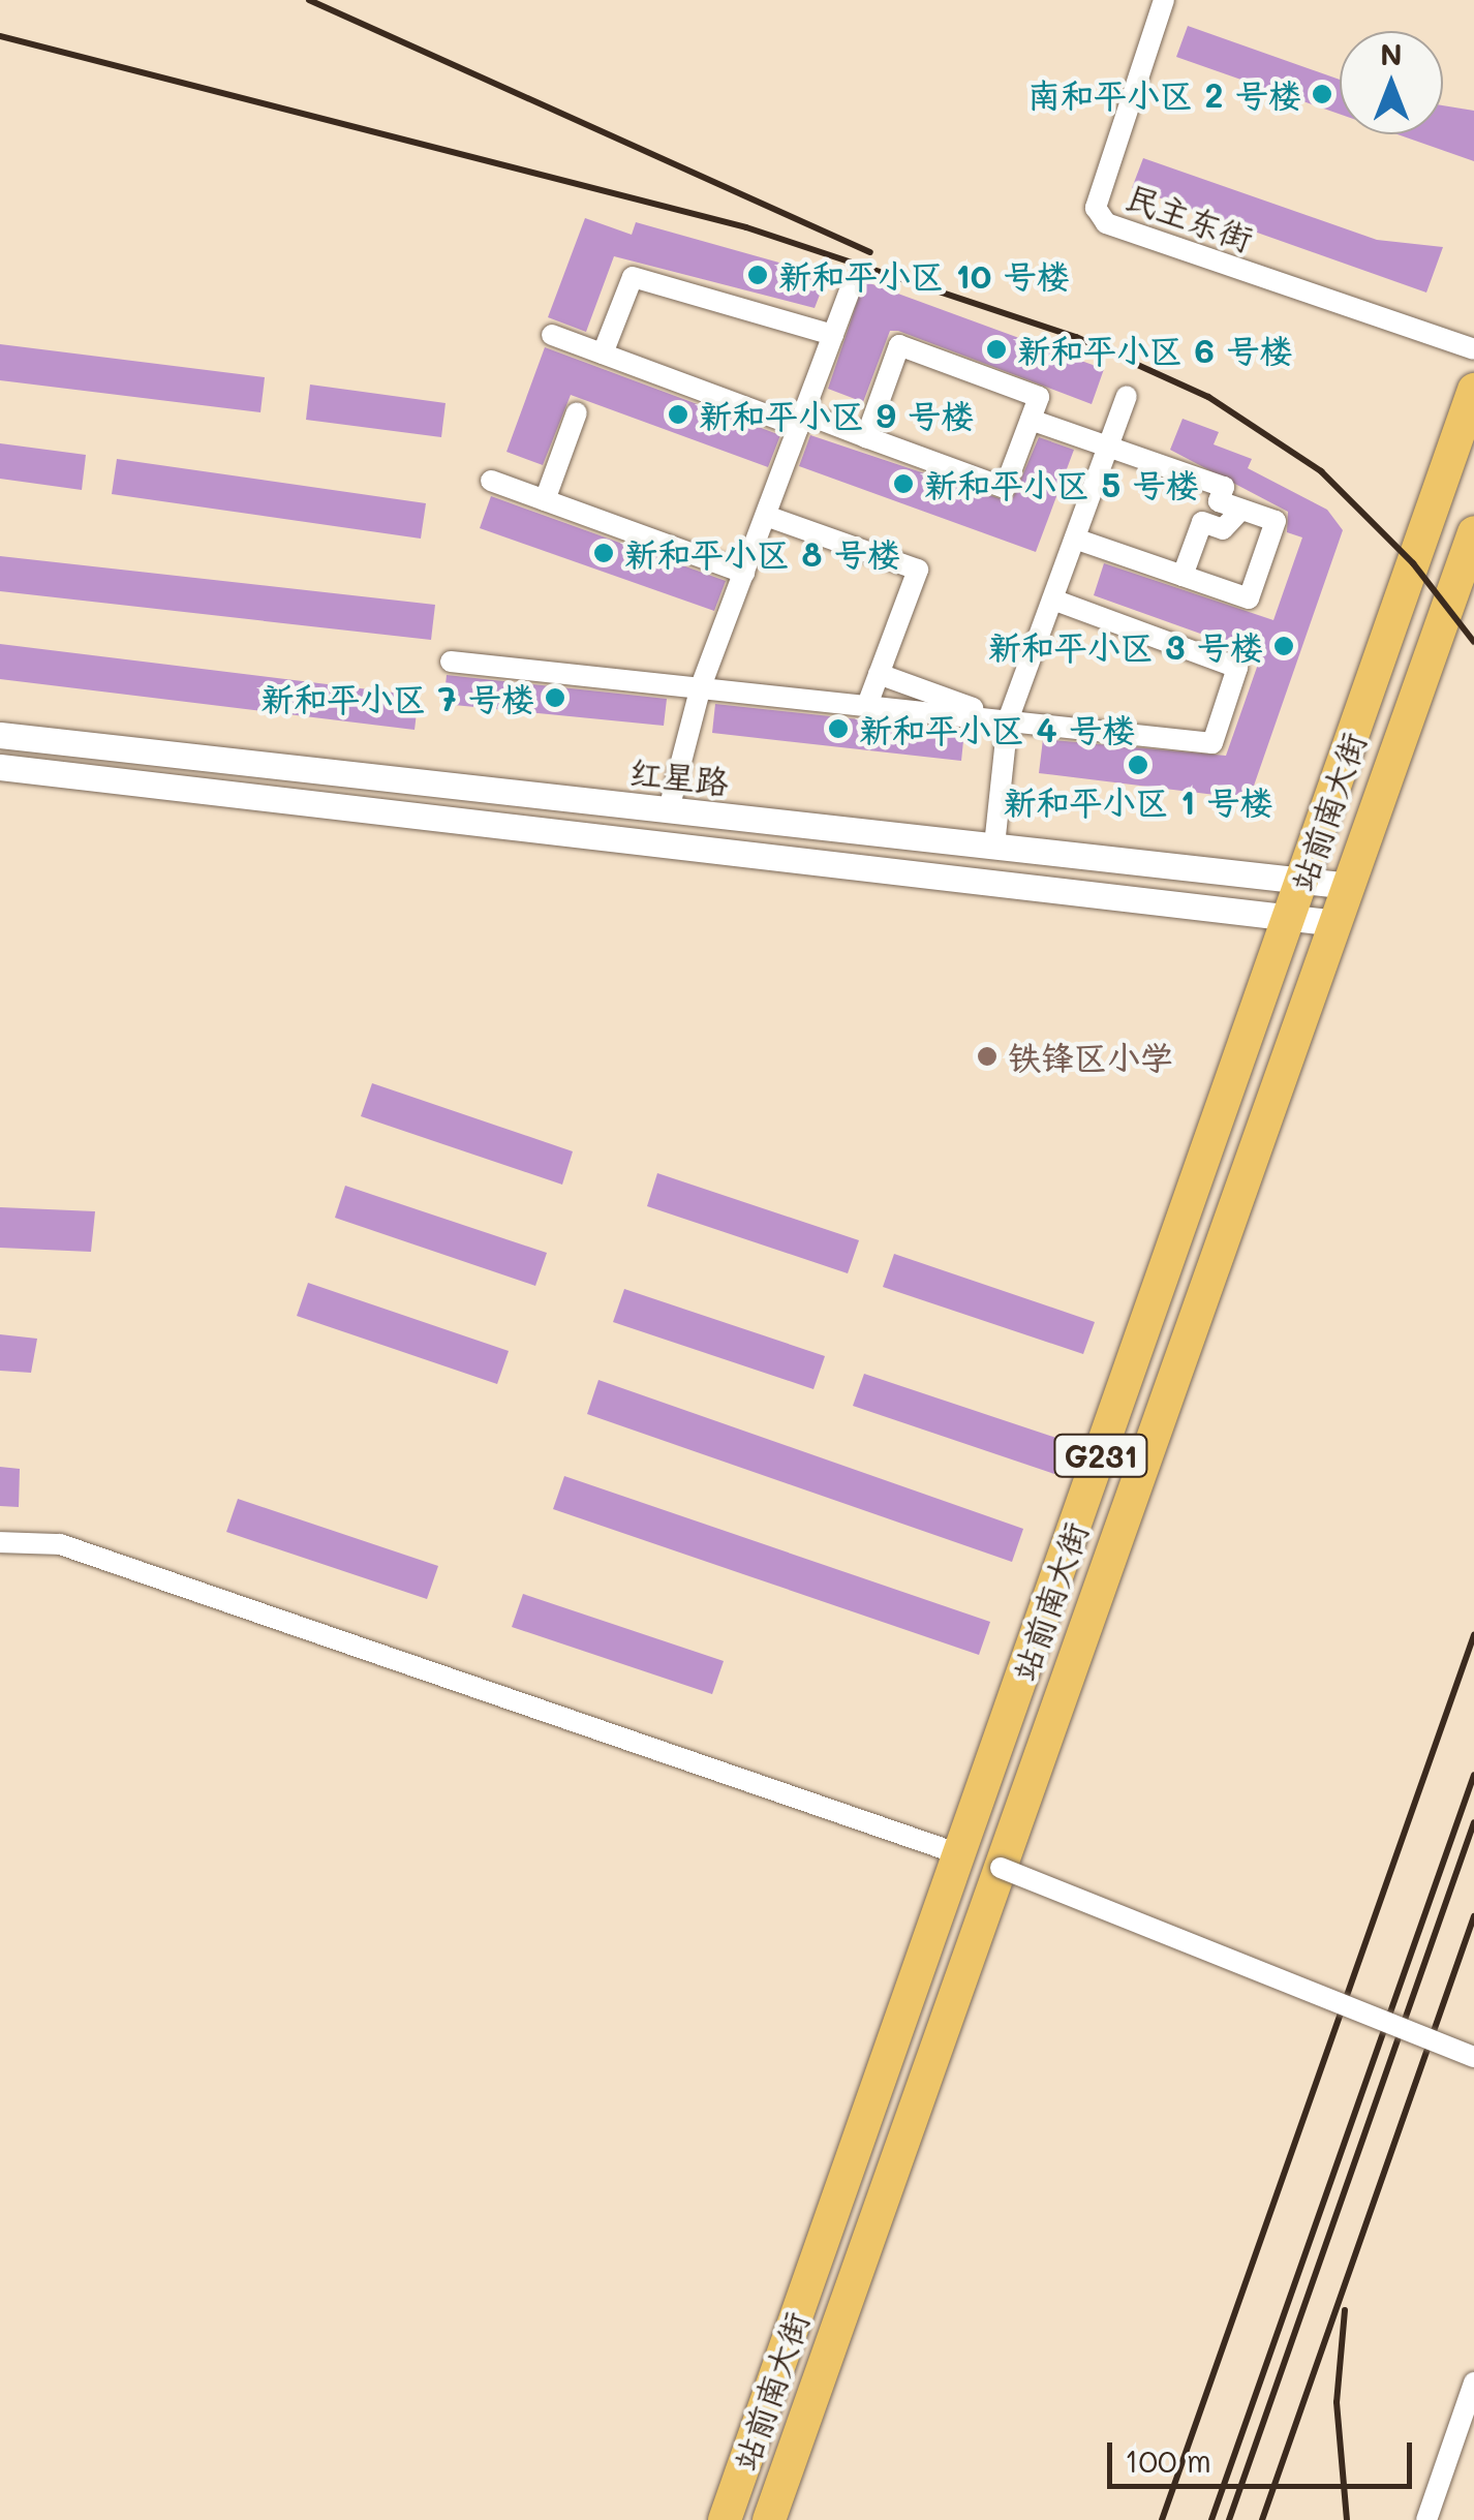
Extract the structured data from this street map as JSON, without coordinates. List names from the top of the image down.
{
  "streets": {
    "highway": ["站前南大街", "G231"],
    "street": ["民主东街", "红星路"]
  },
  "crossings": [
    ["红星路", "站前南大街"]
  ],
  "places": [
    "南和平小区 2 号楼",
    "新和平小区 10 号楼",
    "新和平小区 6 号楼",
    "新和平小区 9 号楼",
    "新和平小区 5 号楼",
    "新和平小区 8 号楼",
    "新和平小区 3 号楼",
    "新和平小区 7 号楼",
    "新和平小区 4 号楼",
    "新和平小区 1 号楼",
    "铁锋区小学"
  ],
  "scale_bar": "100 m",
  "north": "top"
}
